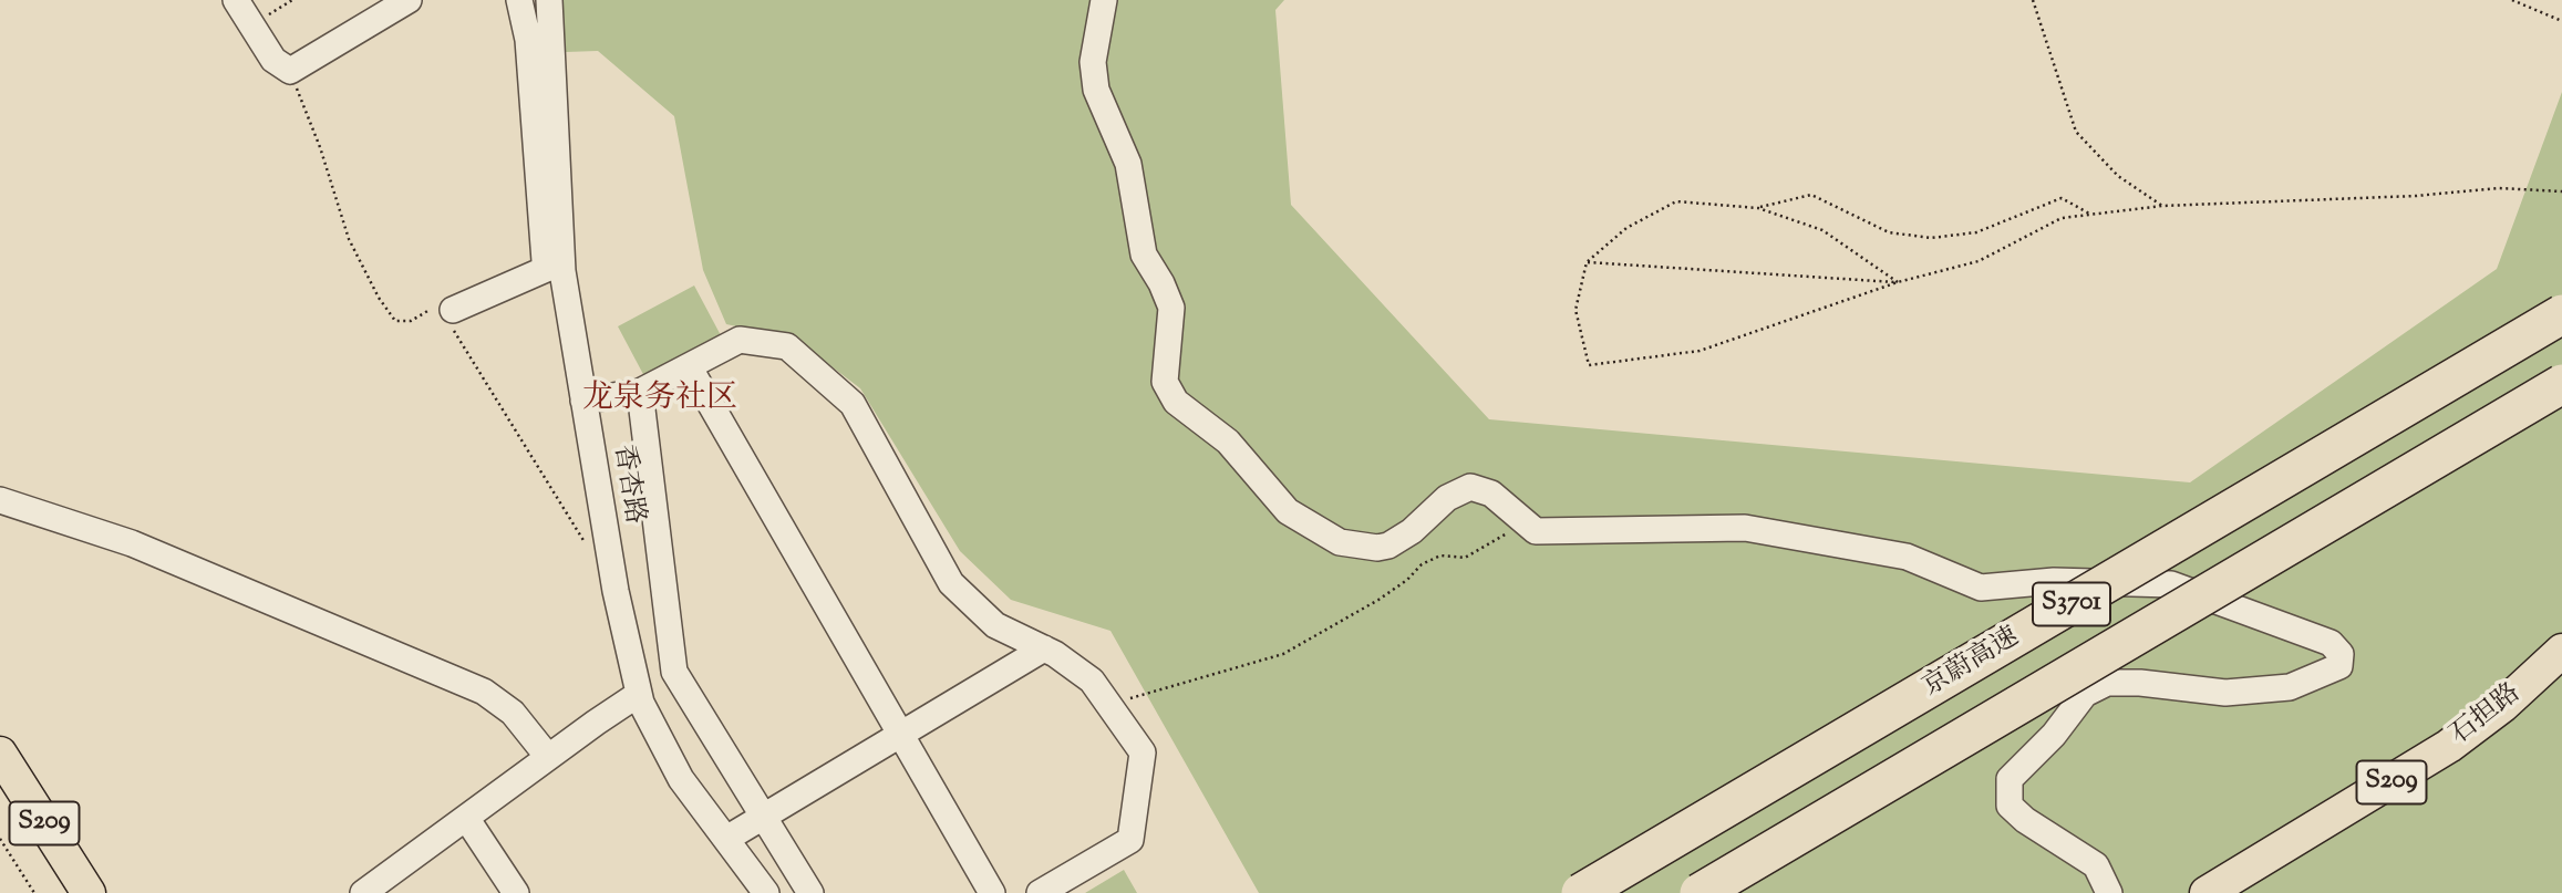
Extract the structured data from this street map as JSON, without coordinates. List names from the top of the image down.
{
  "streets": {
    "highway": ["S3701", "京蔚高速"],
    "main road": ["石担路", "S209"],
    "street": ["香杏路"]
  },
  "districts": ["龙泉务社区"]
}
